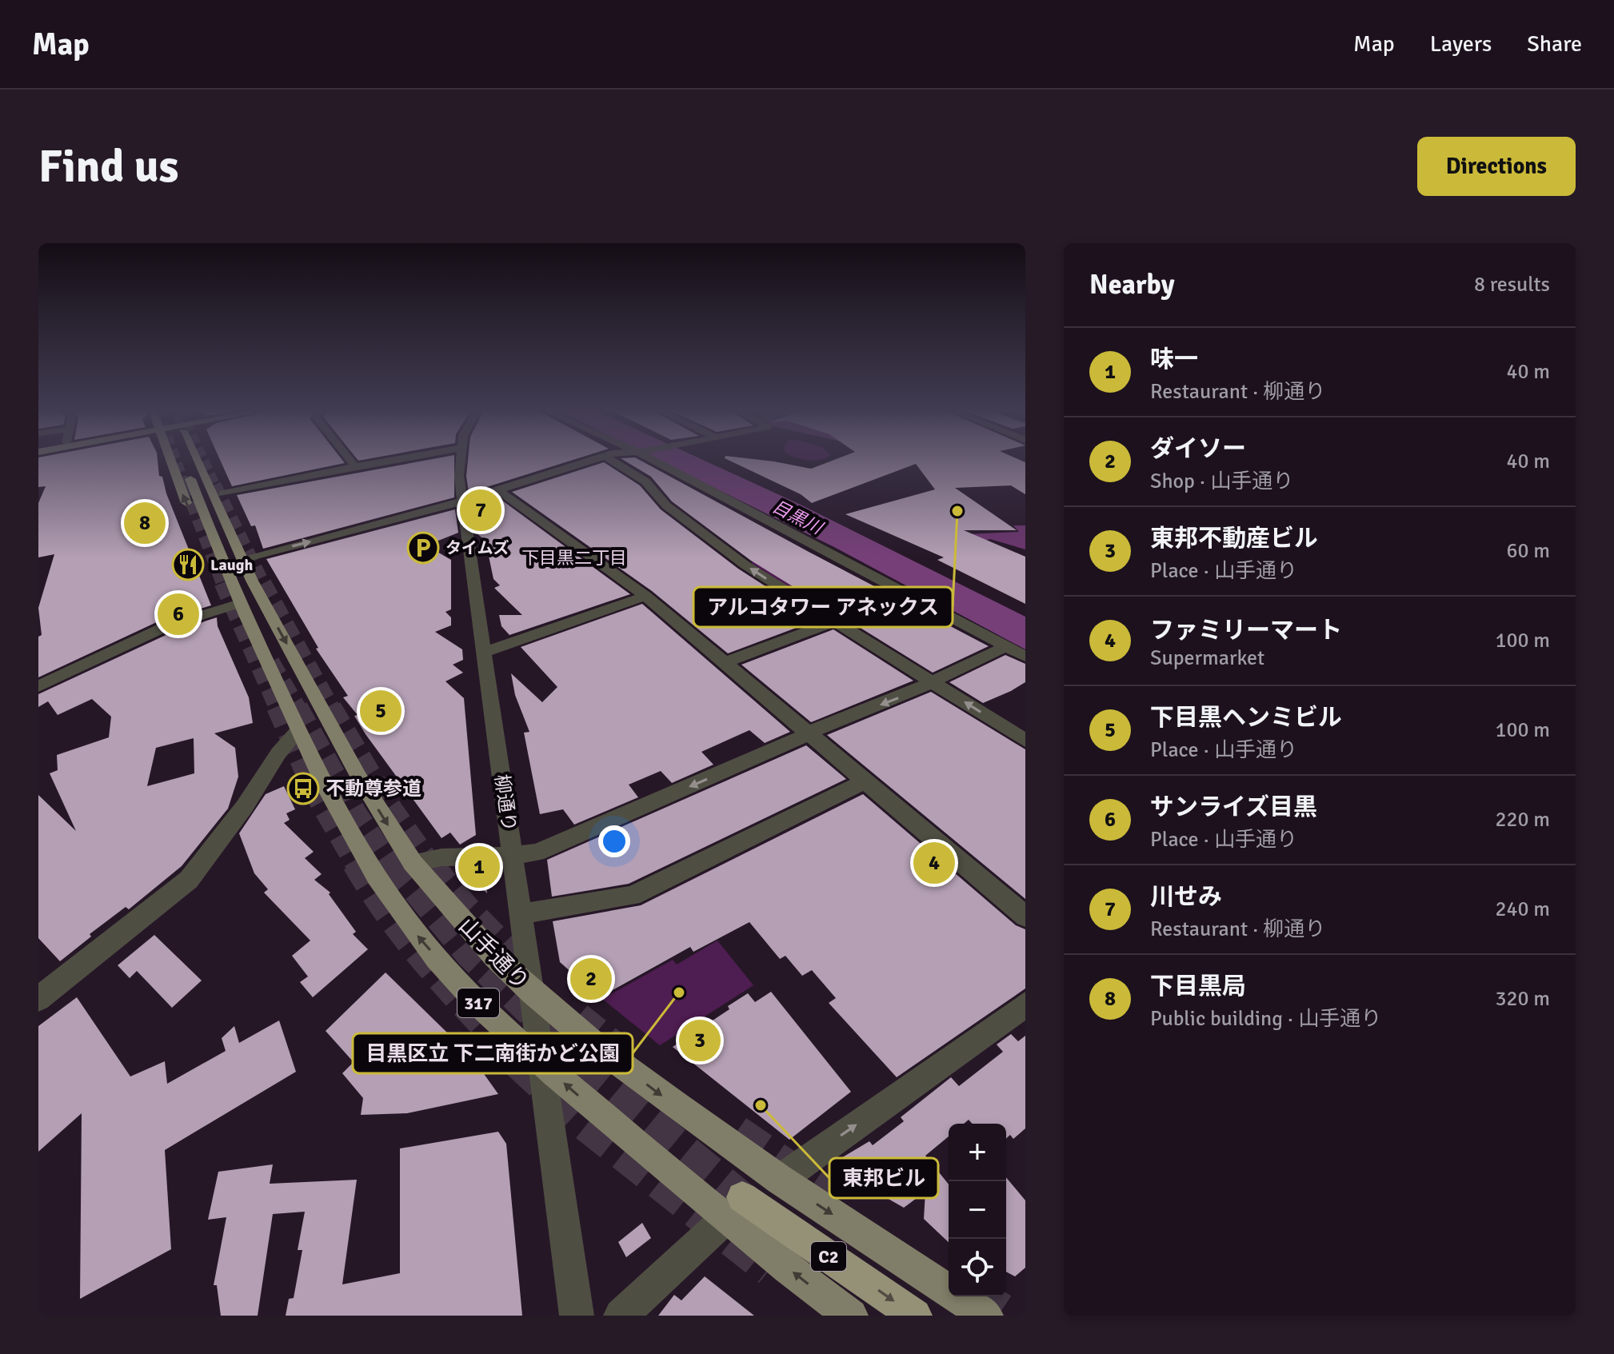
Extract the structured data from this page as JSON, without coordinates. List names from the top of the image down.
{
  "streets": {
    "highway": ["C2"],
    "main road": ["山手通り", "317"],
    "street": ["柳通り"]
  },
  "crossings": [
    ["柳通り", "山手通り"],
    ["山手通り", "317"],
    ["山手通り", "C2"]
  ],
  "districts": ["下目黒二丁目"],
  "water": ["目黒川"],
  "places": {
    "other": ["アルコタワー アネックス", "目黒区立 下二南街かど公園", "東邦ビル"],
    "parking": ["タイムズ"],
    "restaurant": ["Laugh"],
    "bus stop": ["不動尊参道"]
  },
  "page": {
    "header": "Map",
    "nav": ["Map", "Layers", "Share"],
    "buttons": "Directions",
    "title": "Find us",
    "heading": ["Nearby", "8 results"],
    "list": [
      {
        "mark": "1",
        "name": "味一",
        "note": "Restaurant · 柳通り",
        "value": "40 m"
      },
      {
        "mark": "2",
        "name": "ダイソー",
        "note": "Shop · 山手通り",
        "value": "40 m"
      },
      {
        "mark": "3",
        "name": "東邦不動産ビル",
        "note": "Place · 山手通り",
        "value": "60 m"
      },
      {
        "mark": "4",
        "name": "ファミリーマート",
        "note": "Supermarket",
        "value": "100 m"
      },
      {
        "mark": "5",
        "name": "下目黒ヘンミビル",
        "note": "Place · 山手通り",
        "value": "100 m"
      },
      {
        "mark": "6",
        "name": "サンライズ目黒",
        "note": "Place · 山手通り",
        "value": "220 m"
      },
      {
        "mark": "7",
        "name": "川せみ",
        "note": "Restaurant · 柳通り",
        "value": "240 m"
      },
      {
        "mark": "8",
        "name": "下目黒局",
        "note": "Public building · 山手通り",
        "value": "320 m"
      }
    ],
    "pins": [
      "7",
      "8",
      "6",
      "5",
      "4",
      "1",
      "2",
      "3"
    ],
    "map_buttons": ["+", "−"]
  }
}
